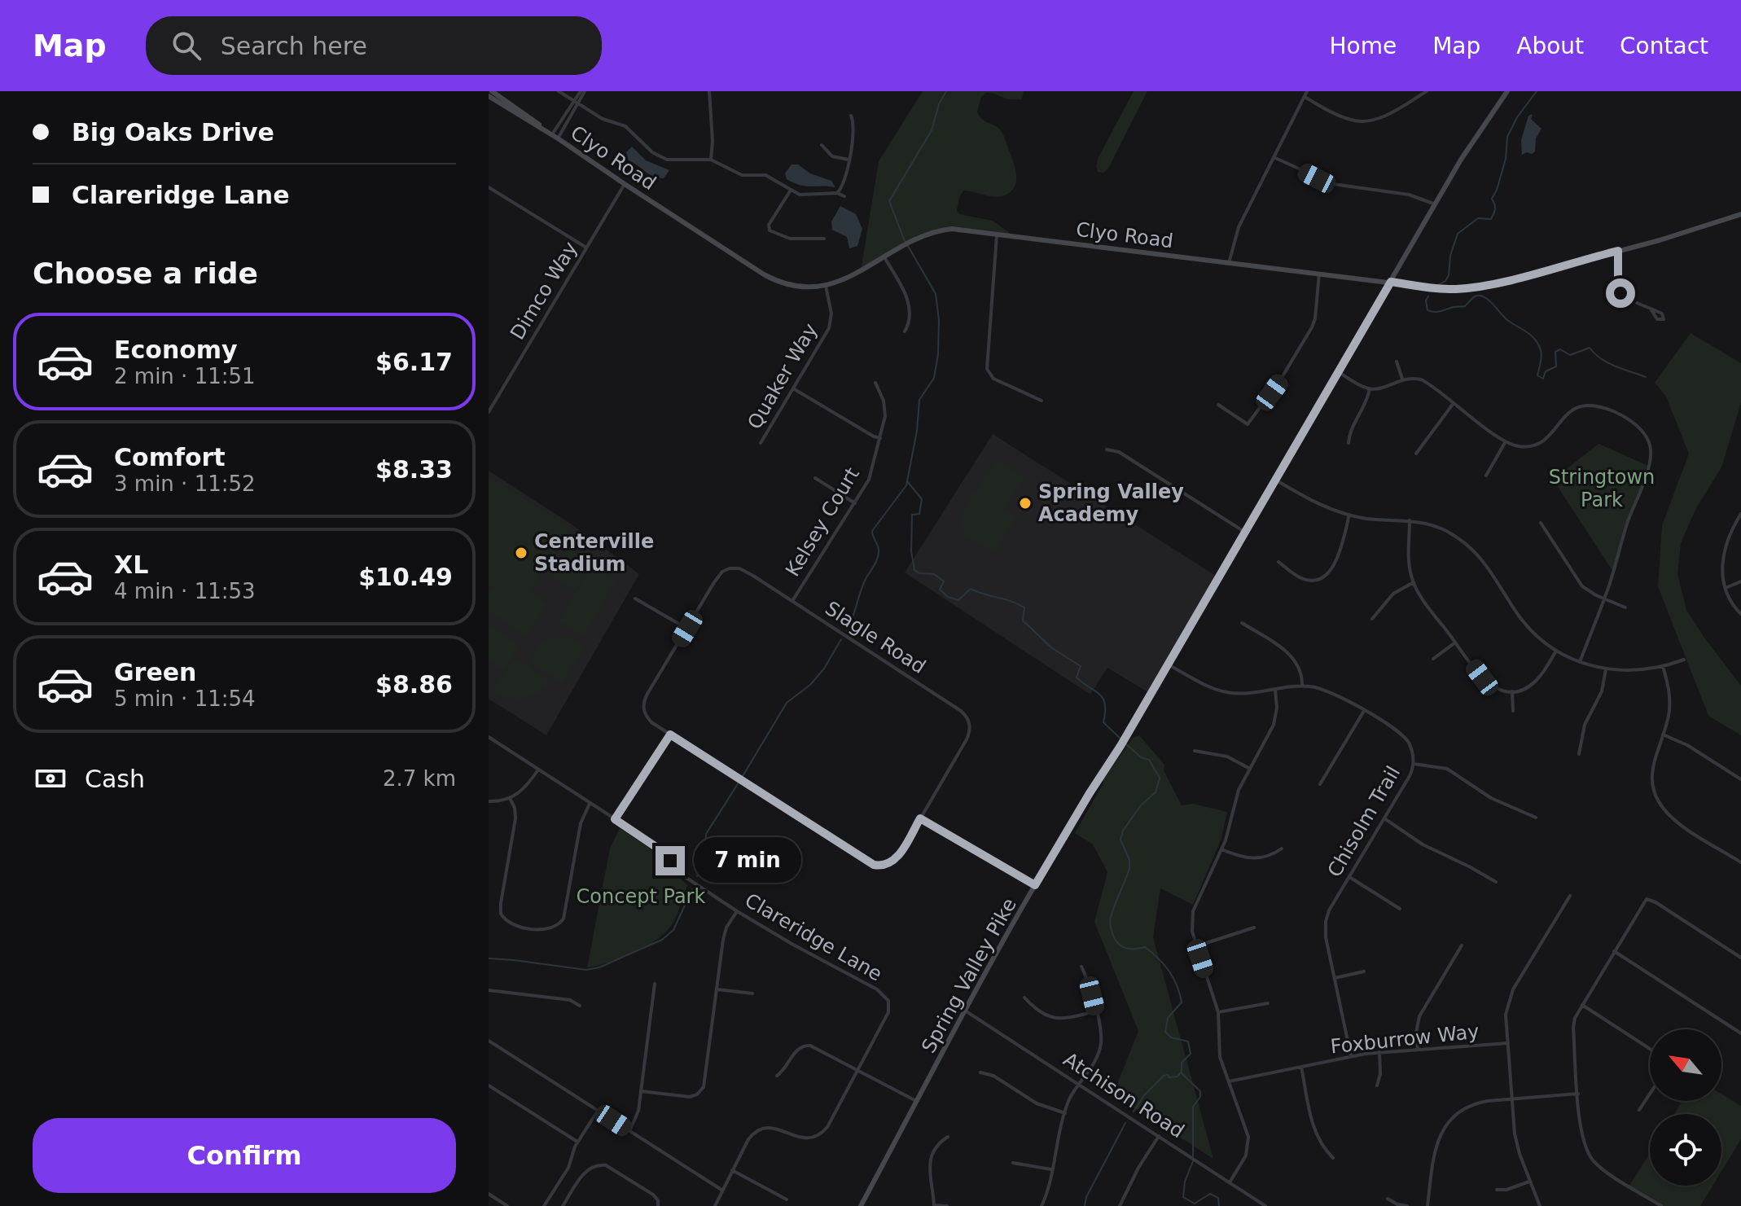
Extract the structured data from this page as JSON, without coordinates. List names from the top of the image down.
{
  "streets": {
    "street": [
      "Clyo Road",
      "Dimco Way",
      "Quaker Way",
      "Kelsey Court",
      "Slagle Road",
      "Chisolm Trail",
      "Clareridge Lane",
      "Spring Valley Pike",
      "Foxburrow Way",
      "Atchison Road"
    ]
  },
  "crossings": [
    ["Clyo Road", "Dimco Way"],
    ["Clyo Road", "Quaker Way"],
    ["Clyo Road", "Spring Valley Pike"],
    ["Kelsey Court", "Slagle Road"],
    ["Chisolm Trail", "Spring Valley Pike"],
    ["Chisolm Trail", "Foxburrow Way"],
    ["Spring Valley Pike", "Atchison Road"]
  ],
  "parks": ["Stringtown Park", "Concept Park"],
  "places": ["Spring Valley Academy", "Centerville Stadium"],
  "north": "top left",
  "page": {
    "header": "Map",
    "search": "Search here",
    "nav": [
      "Home",
      "Map",
      "About",
      "Contact"
    ],
    "banner": ["Big Oaks Drive", "Clareridge Lane"],
    "heading": "Choose a ride",
    "list": [
      {
        "name": "Economy",
        "note": "2 min · 11:51",
        "value": "$6.17"
      },
      {
        "name": "Comfort",
        "note": "3 min · 11:52",
        "value": "$8.33"
      },
      {
        "name": "XL",
        "note": "4 min · 11:53",
        "value": "$10.49"
      },
      {
        "name": "Green",
        "note": "5 min · 11:54",
        "value": "$8.86"
      }
    ],
    "pay": ["Cash", "2.7 km"],
    "bubble": "7 min",
    "buttons": "Confirm"
  }
}
